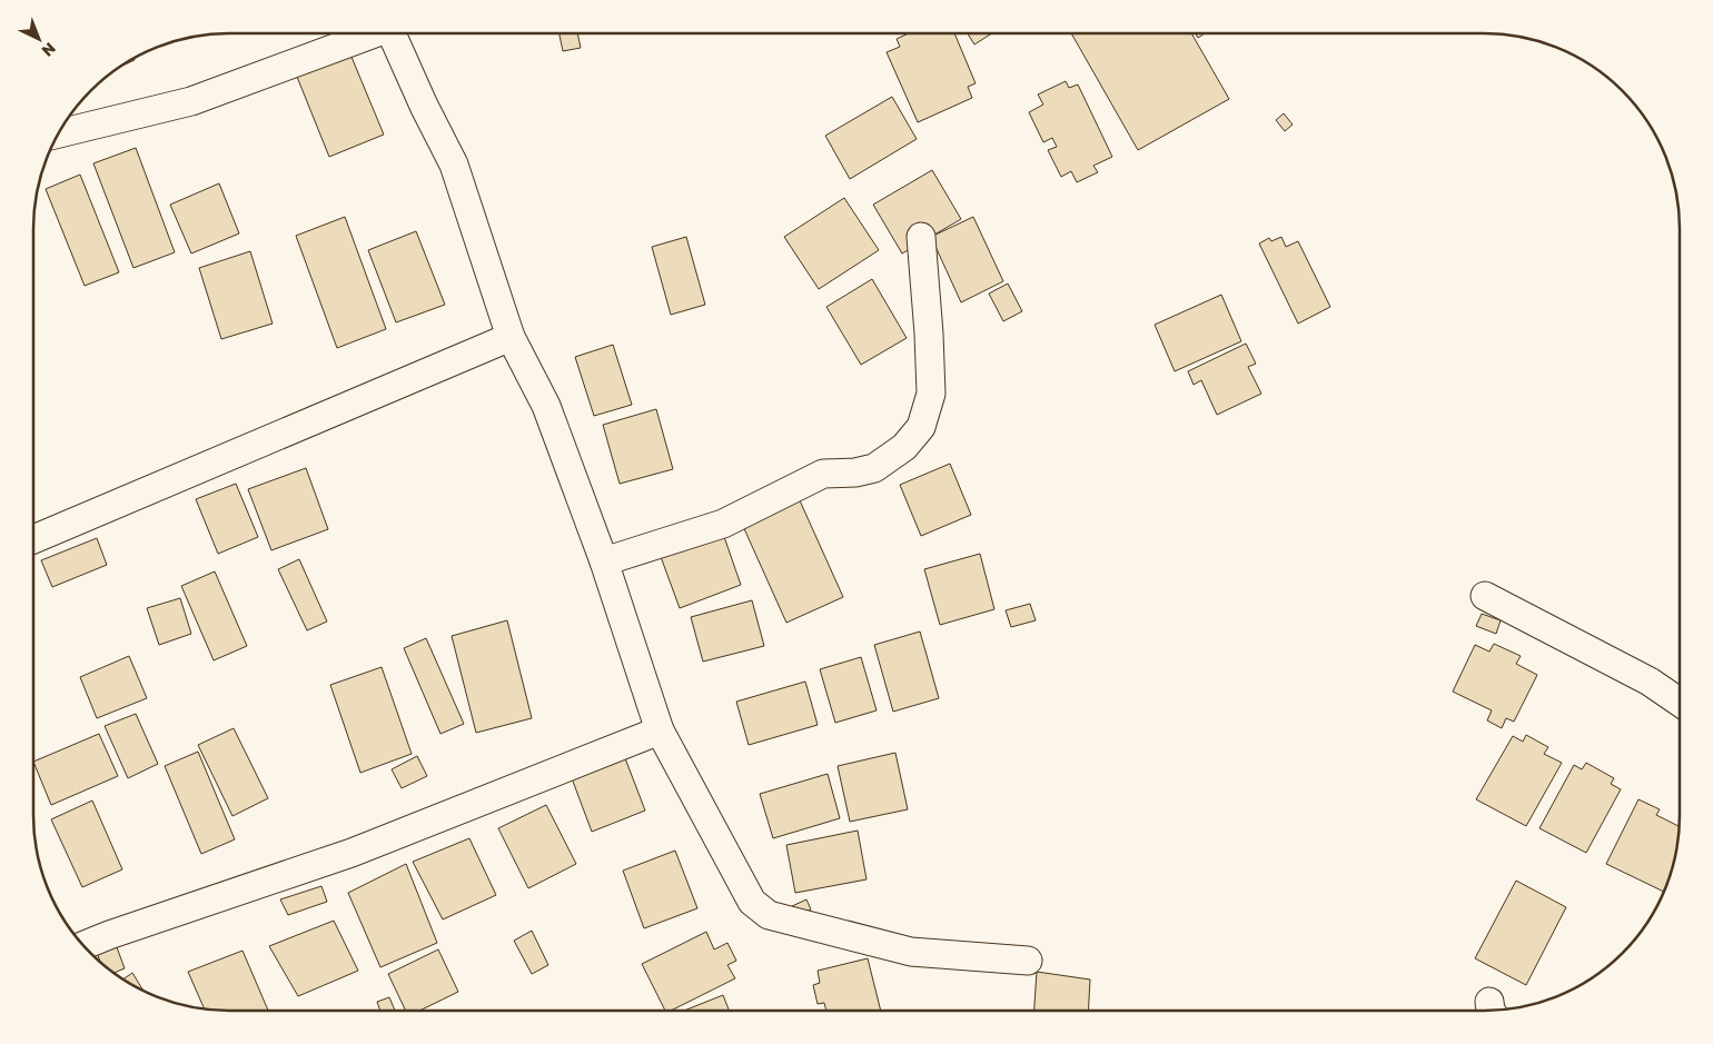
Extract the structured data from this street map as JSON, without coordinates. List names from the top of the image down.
{
  "north": "bottom right"
}
